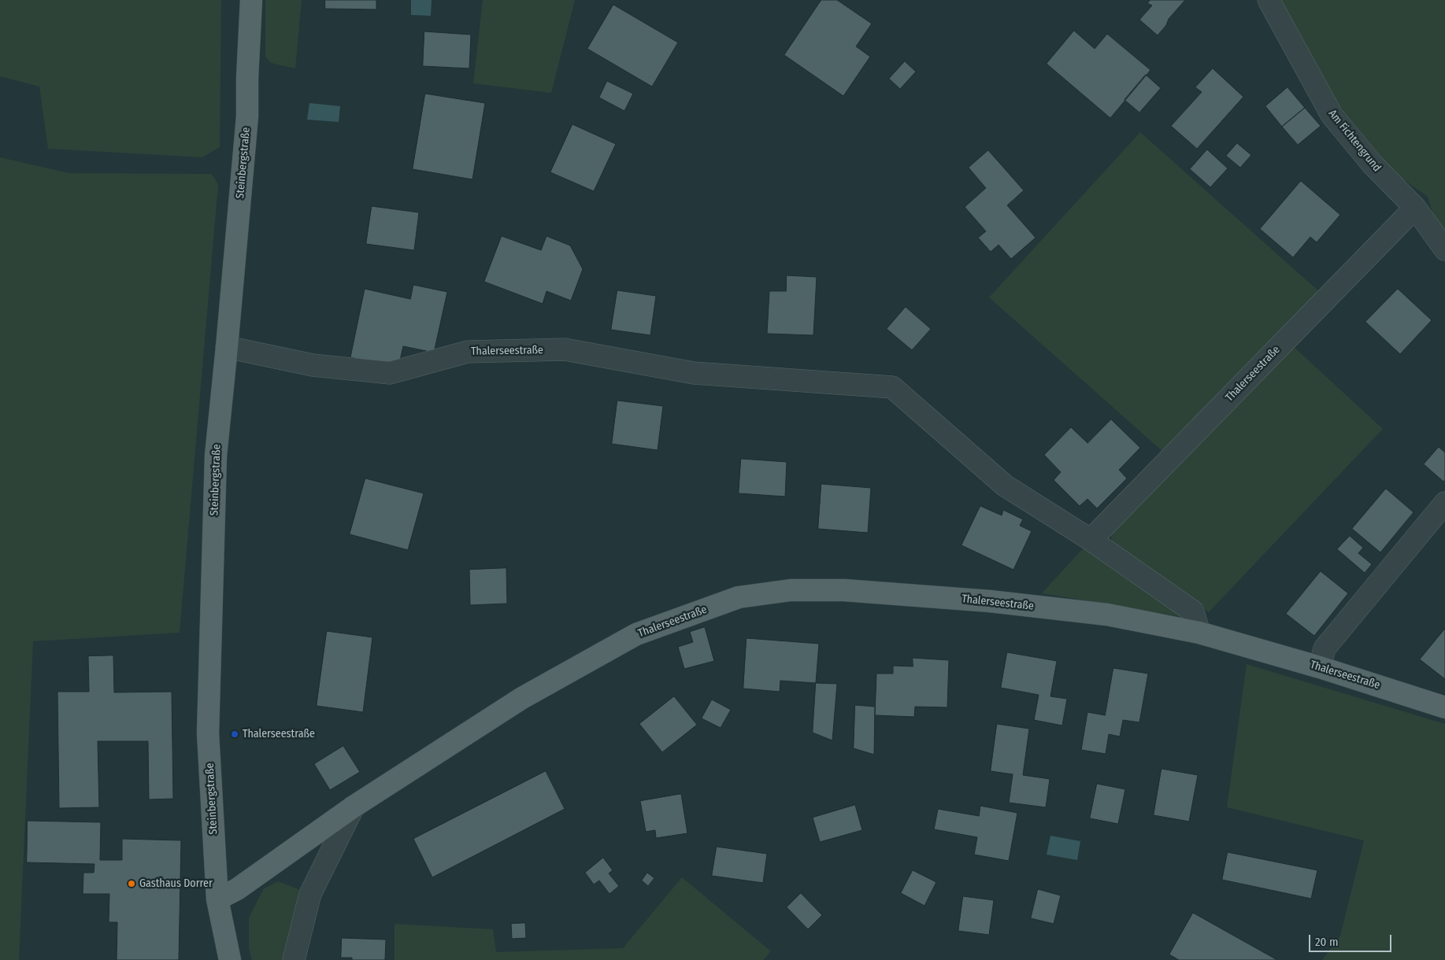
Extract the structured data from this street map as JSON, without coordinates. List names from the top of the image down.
{
  "streets": {
    "main road": ["Steinbergstraße", "Thalerseestraße"],
    "street": ["Am Fichtengrund"]
  },
  "crossings": [
    ["Am Fichtengrund", "Thalerseestraße"],
    ["Steinbergstraße", "Thalerseestraße"]
  ],
  "places": ["Thalerseestraße", "Gasthaus Dorrer"],
  "scale_bar": "20 m"
}
